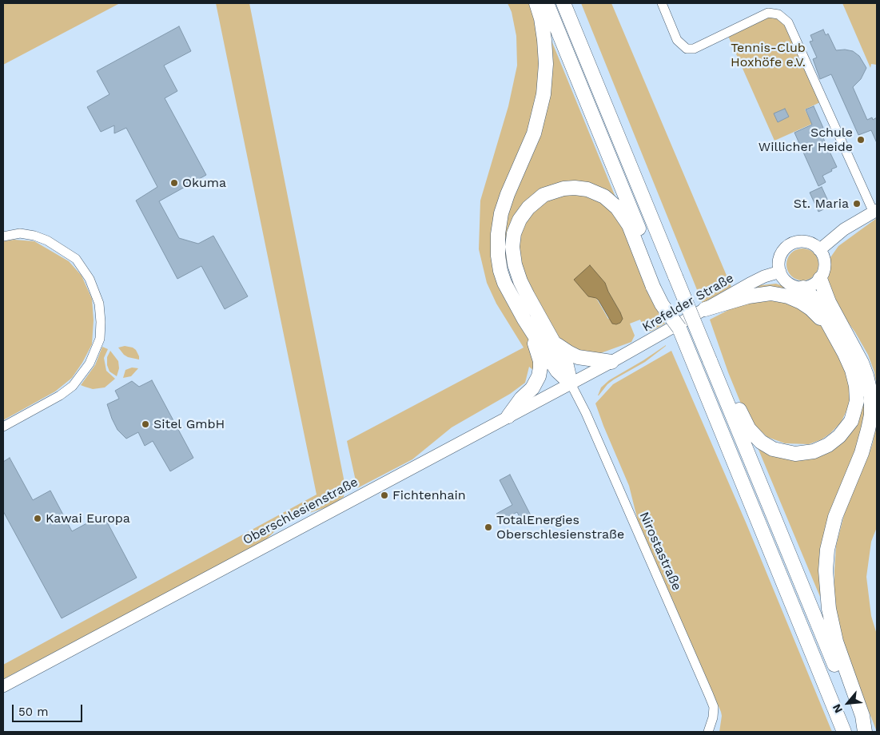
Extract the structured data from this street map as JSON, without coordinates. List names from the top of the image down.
{
  "streets": {
    "main road": ["Krefelder Straße", "Oberschlesienstraße"],
    "street": ["Nirostastraße"]
  },
  "crossings": [
    ["Krefelder Straße", "Oberschlesienstraße"],
    ["Oberschlesienstraße", "Nirostastraße"]
  ],
  "parks": ["Tennis-Club Hoxhöfe e.V."],
  "places": [
    "Schule Willicher Heide",
    "Okuma",
    "St. Maria",
    "Sitel GmbH",
    "Fichtenhain",
    "Kawai Europa",
    "TotalEnergies Oberschlesienstraße"
  ],
  "scale_bar": "50 m",
  "north": "bottom left"
}
